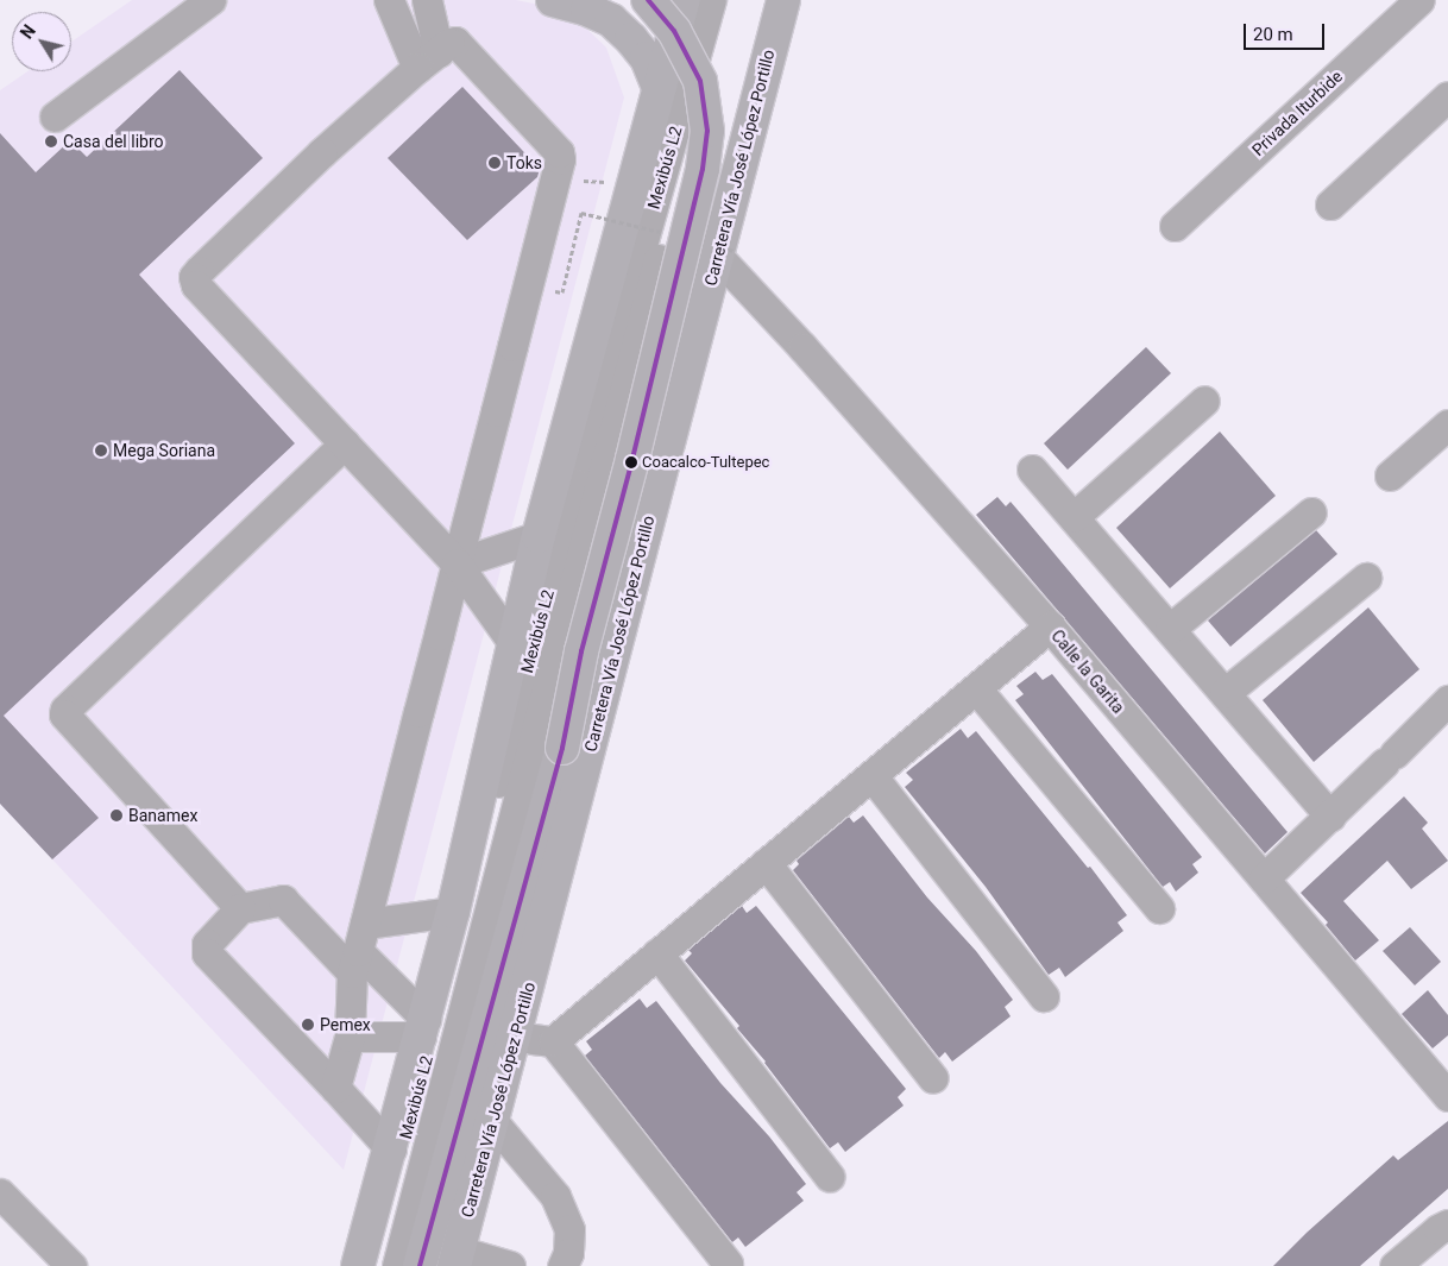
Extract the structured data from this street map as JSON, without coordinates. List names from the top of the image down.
{
  "streets": {
    "main road": ["Carretera Vía José López Portillo"],
    "street": ["Privada Iturbide", "Mexibús L2", "Calle la Garita"]
  },
  "crossings": [
    ["Carretera Vía José López Portillo", "Calle la Garita"]
  ],
  "places": [
    "Casa del libro",
    "Toks",
    "Mega Soriana",
    "Coacalco-Tultepec",
    "Banamex",
    "Pemex"
  ],
  "scale_bar": "20 m",
  "north": "top left"
}
